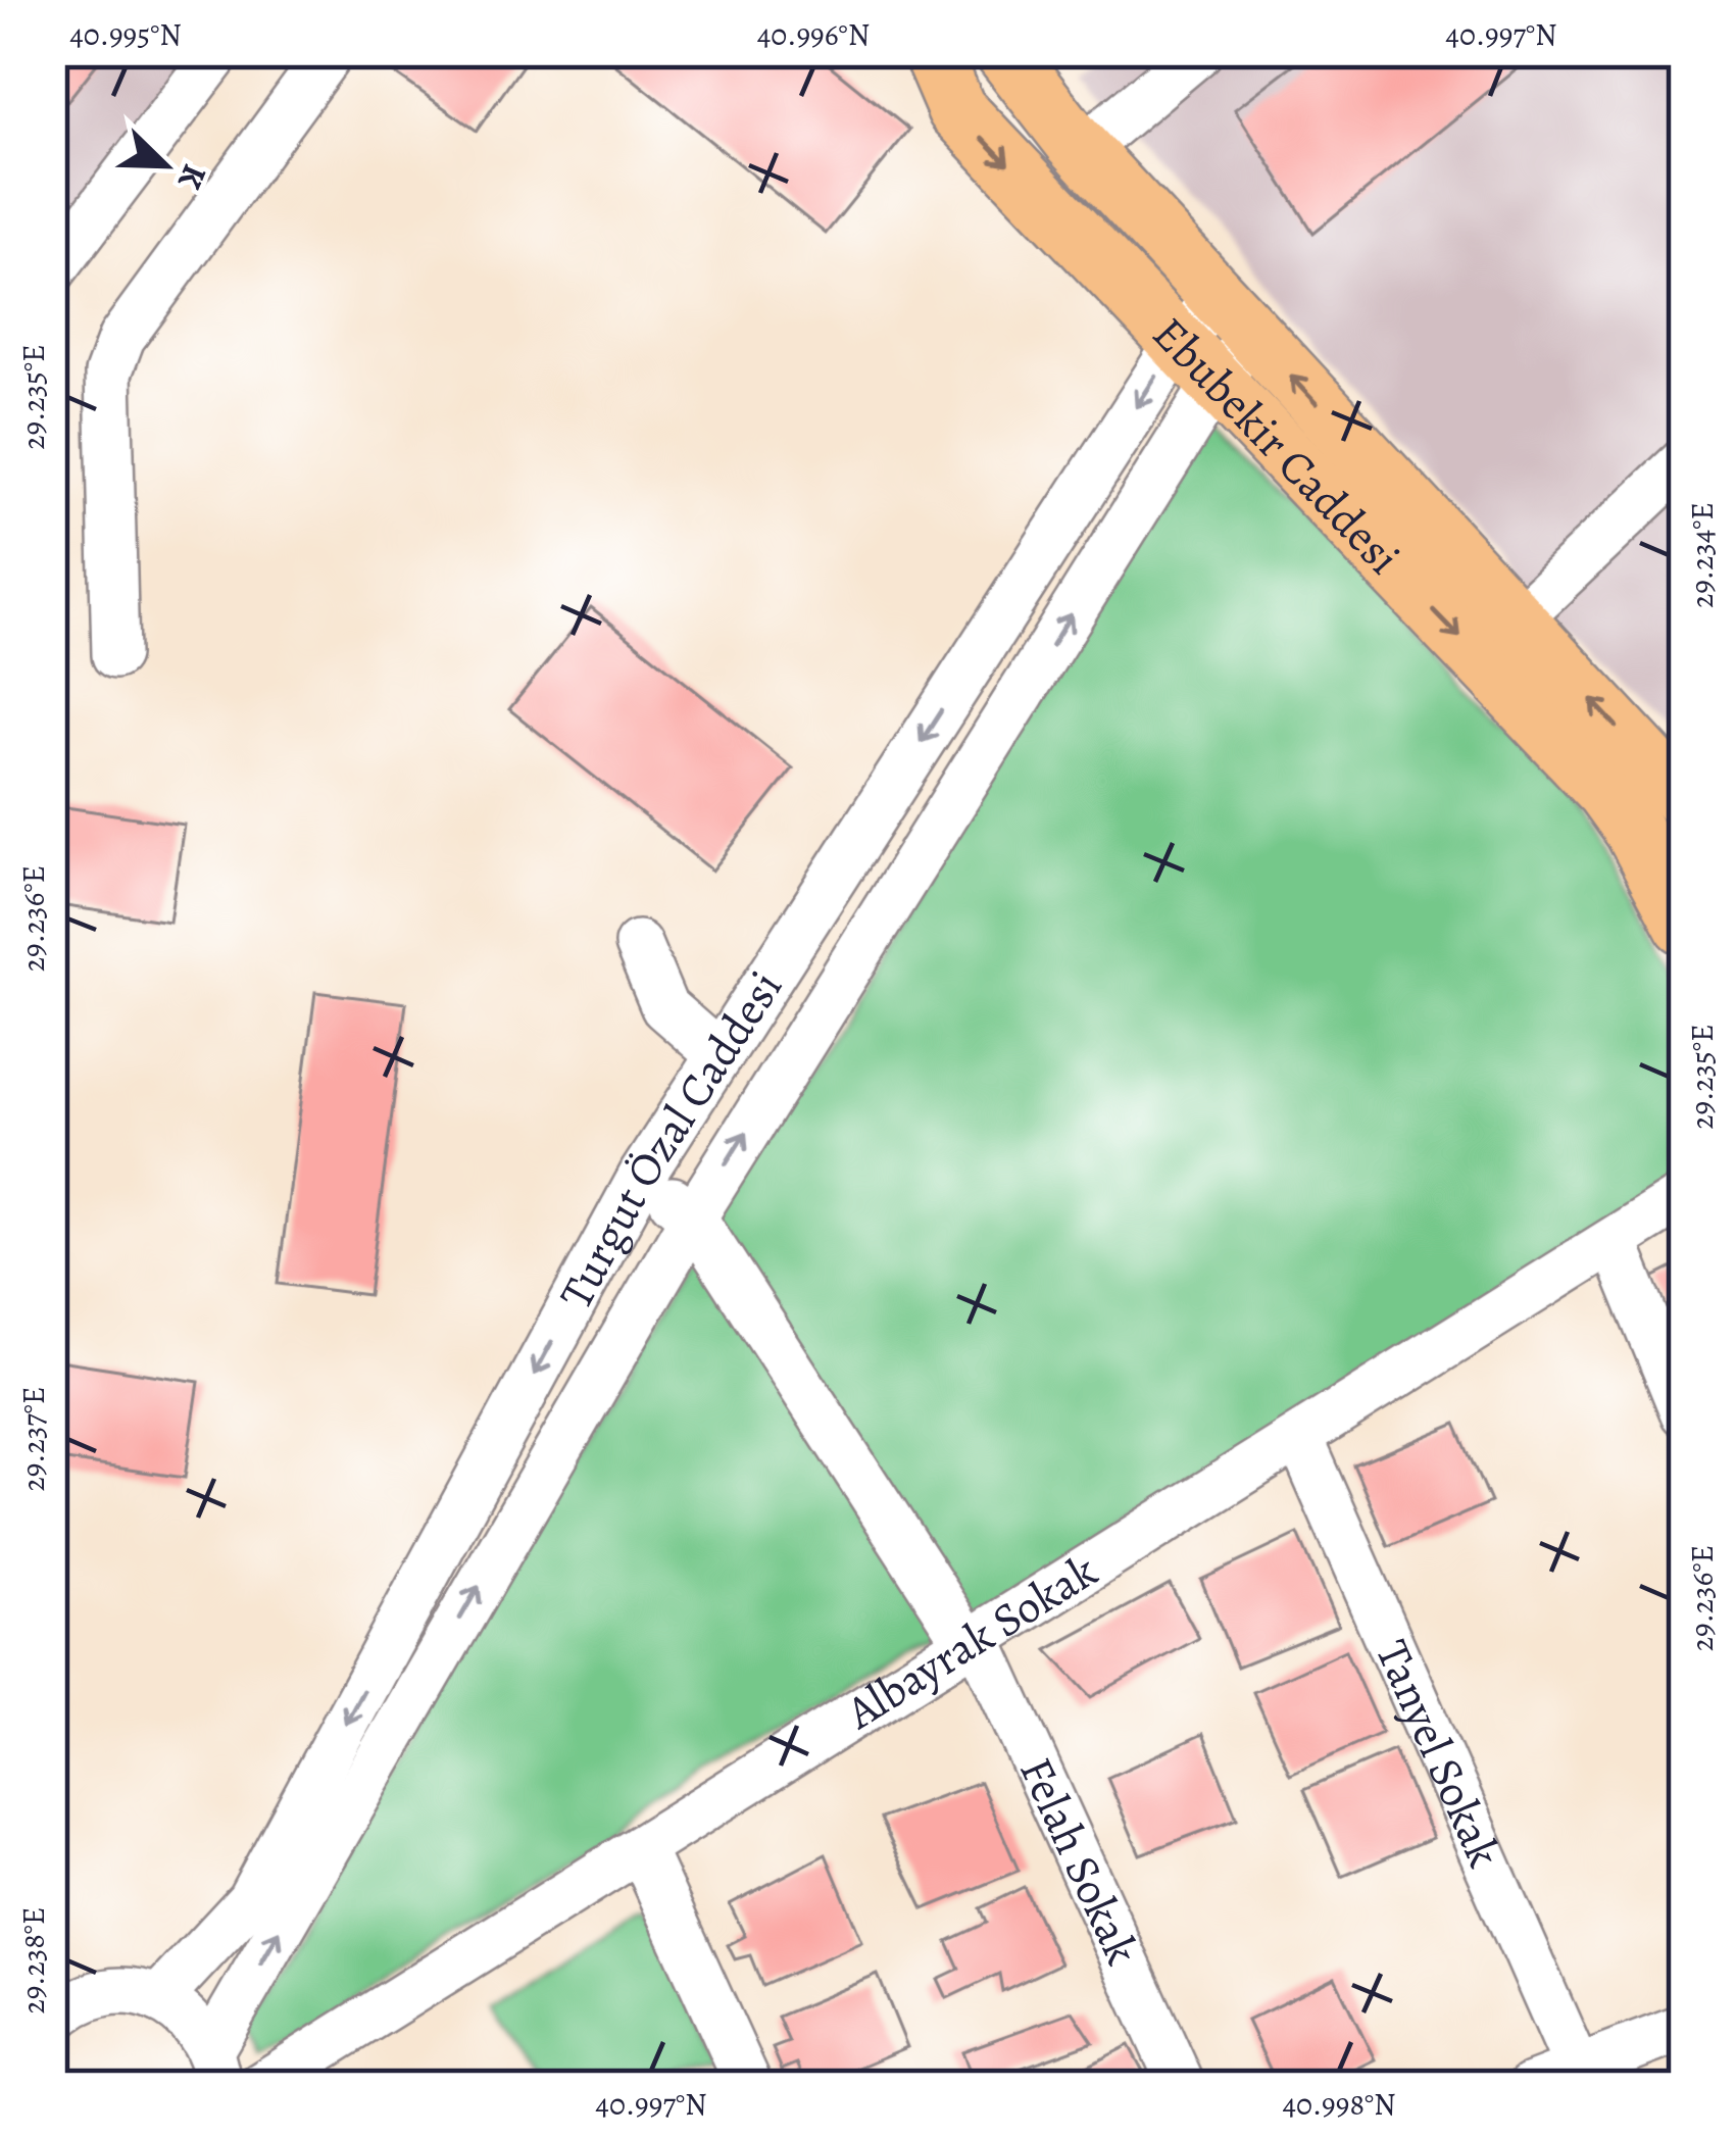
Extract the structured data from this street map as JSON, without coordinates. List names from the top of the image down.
{
  "streets": {
    "main road": ["Ebubekir Caddesi"],
    "street": [
      "Turgut Özal Caddesi",
      "Albayrak Sokak",
      "Tanyel Sokak",
      "Felah Sokak"
    ]
  },
  "crossings": [
    ["Ebubekir Caddesi", "Turgut Özal Caddesi"],
    ["Turgut Özal Caddesi", "Felah Sokak"],
    ["Albayrak Sokak", "Tanyel Sokak"],
    ["Albayrak Sokak", "Felah Sokak"]
  ],
  "north": "bottom right",
  "coordinates": [
    "40.995°N",
    "40.996°N",
    "40.997°N",
    "29.235°E",
    "29.234°E",
    "29.236°E",
    "29.237°E",
    "29.238°E",
    "40.998°N"
  ]
}
